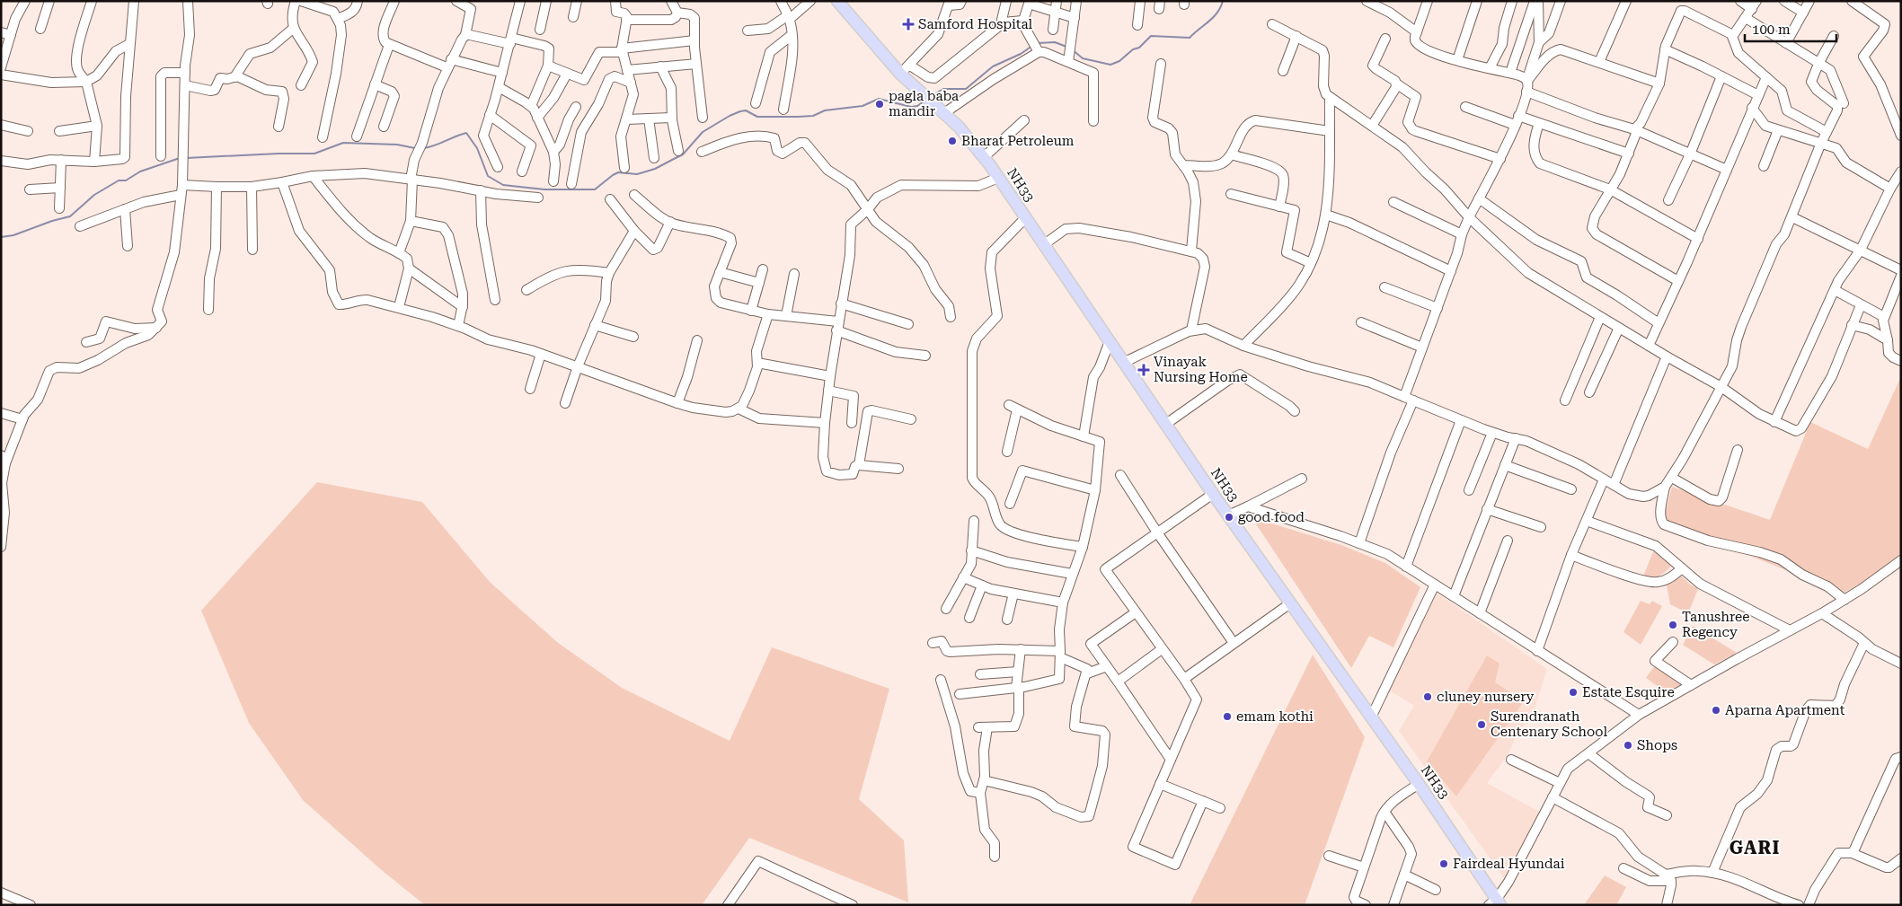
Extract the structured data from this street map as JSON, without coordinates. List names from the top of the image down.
{
  "streets": {
    "main road": ["NH33"]
  },
  "districts": ["GARI"],
  "places": {
    "health": ["Samford Hospital", "Vinayak Nursing Home"],
    "other": [
      "pagla baba mandir",
      "Bharat Petroleum",
      "good food",
      "Tanushree Regency",
      "Estate Esquire",
      "cluney nursery",
      "Aparna Apartment",
      "emam kothi",
      "Surendranath Centenary School",
      "Shops",
      "Fairdeal Hyundai"
    ]
  },
  "scale_bar": "100 m"
}
